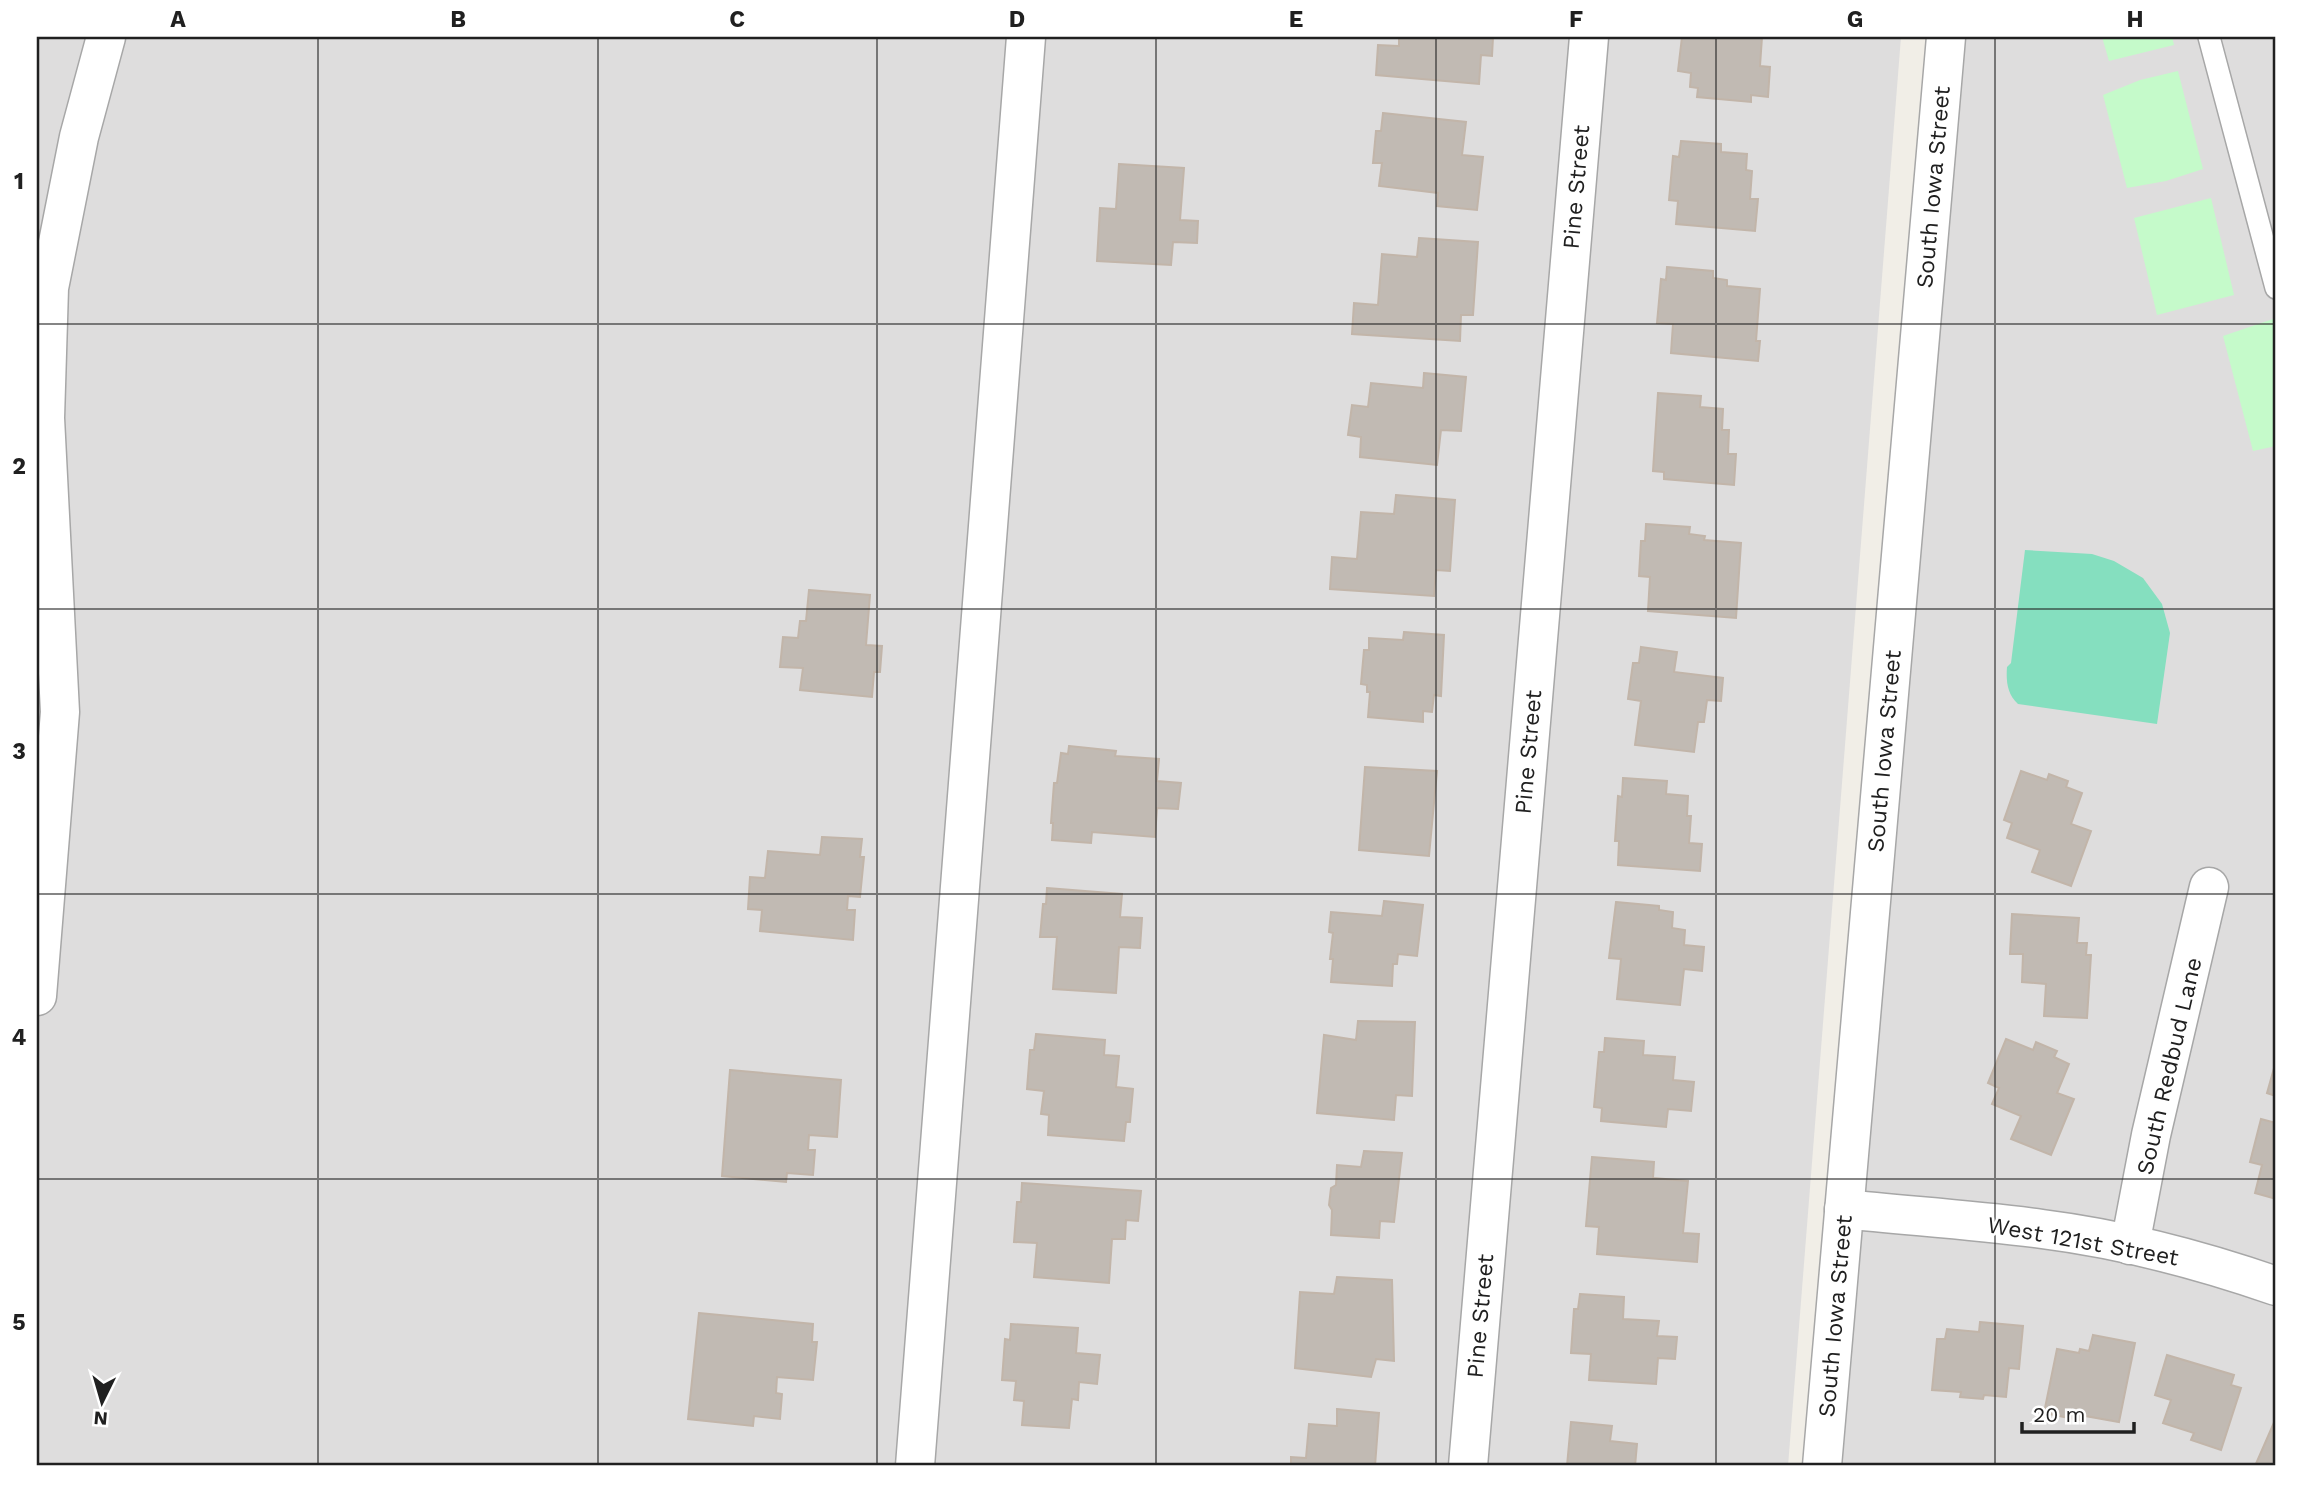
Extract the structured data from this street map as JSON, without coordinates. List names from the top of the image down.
{
  "streets": {
    "street": [
      "Pine Street",
      "South Iowa Street",
      "South Redbud Lane",
      "West 121st Street"
    ]
  },
  "crossings": [
    ["South Iowa Street", "West 121st Street"],
    ["South Redbud Lane", "West 121st Street"]
  ],
  "scale_bar": "20 m",
  "north": "bottom",
  "grid": {
    "columns": [
      "A",
      "B",
      "C",
      "D",
      "E",
      "F",
      "G",
      "H"
    ],
    "rows": [
      "1",
      "2",
      "3",
      "4",
      "5"
    ]
  }
}
